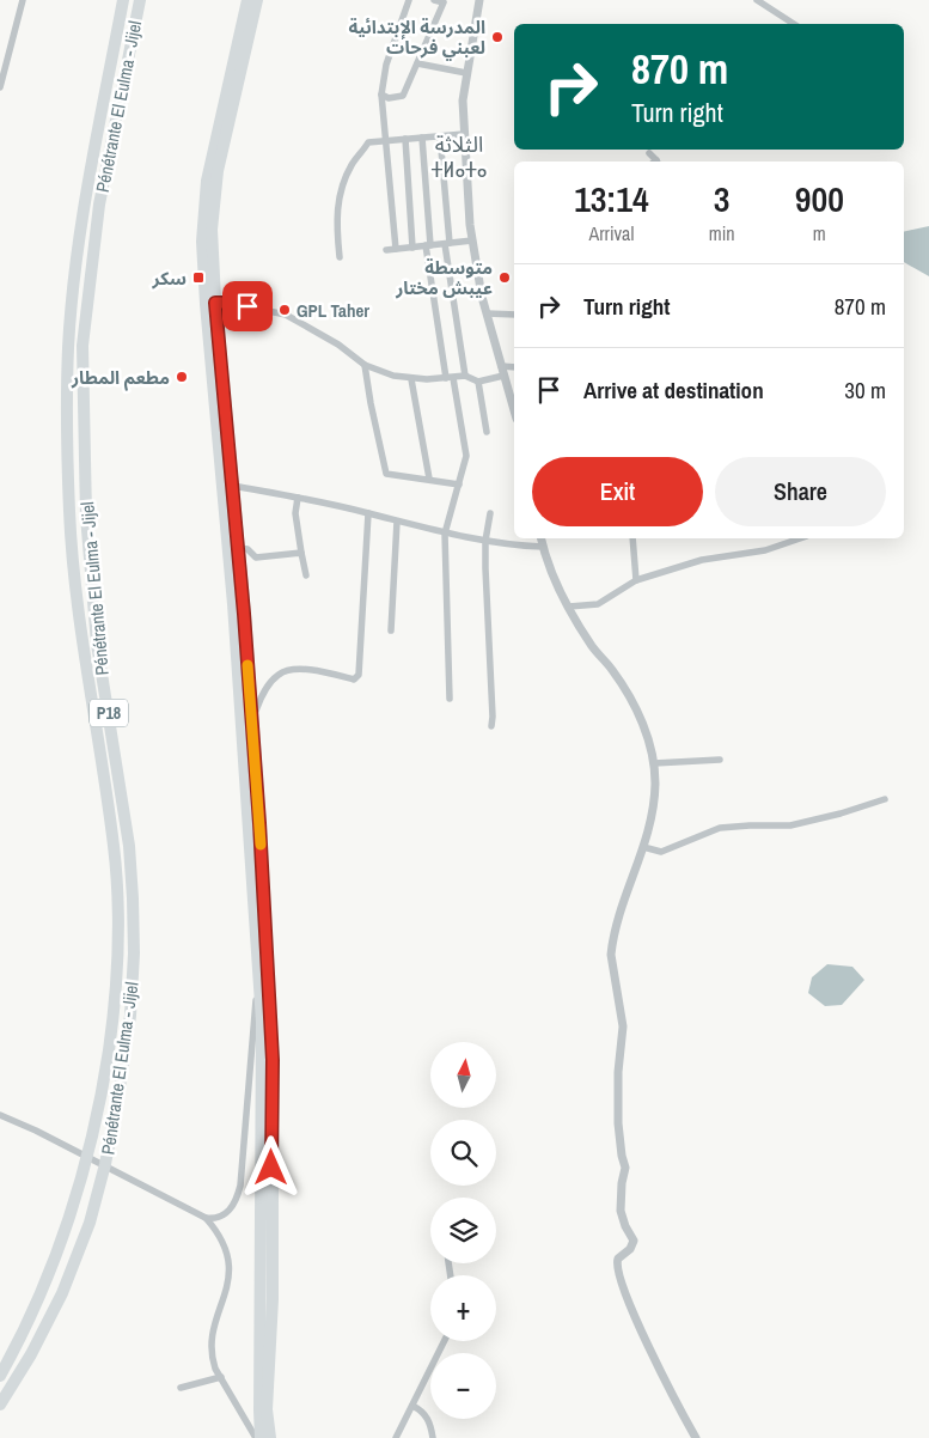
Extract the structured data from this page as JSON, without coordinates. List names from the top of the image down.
{
  "streets": {
    "highway": ["Pénétrante El Eulma - Jijel", "P18"]
  },
  "districts": ["الثلاثة ⵜⵍⴰⵜⴰ"],
  "places": {
    "other": [
      "المدرسة الإبتدائية لعبني فرحات",
      "متوسطة عيبش مختار",
      "GPL Taher",
      "مطعم المطار"
    ],
    "transit": ["سكر"]
  },
  "north": "top",
  "page": {
    "turn": ["870 m", "Turn right"],
    "eta": [
      "13:14",
      "Arrival",
      "3",
      "min",
      "900",
      "m"
    ],
    "list": [
      {
        "name": "Turn right",
        "value": "870 m"
      },
      {
        "name": "Arrive at destination",
        "value": "30 m"
      }
    ],
    "buttons": ["Exit", "Share"],
    "map_buttons": ["+", "−"]
  }
}
